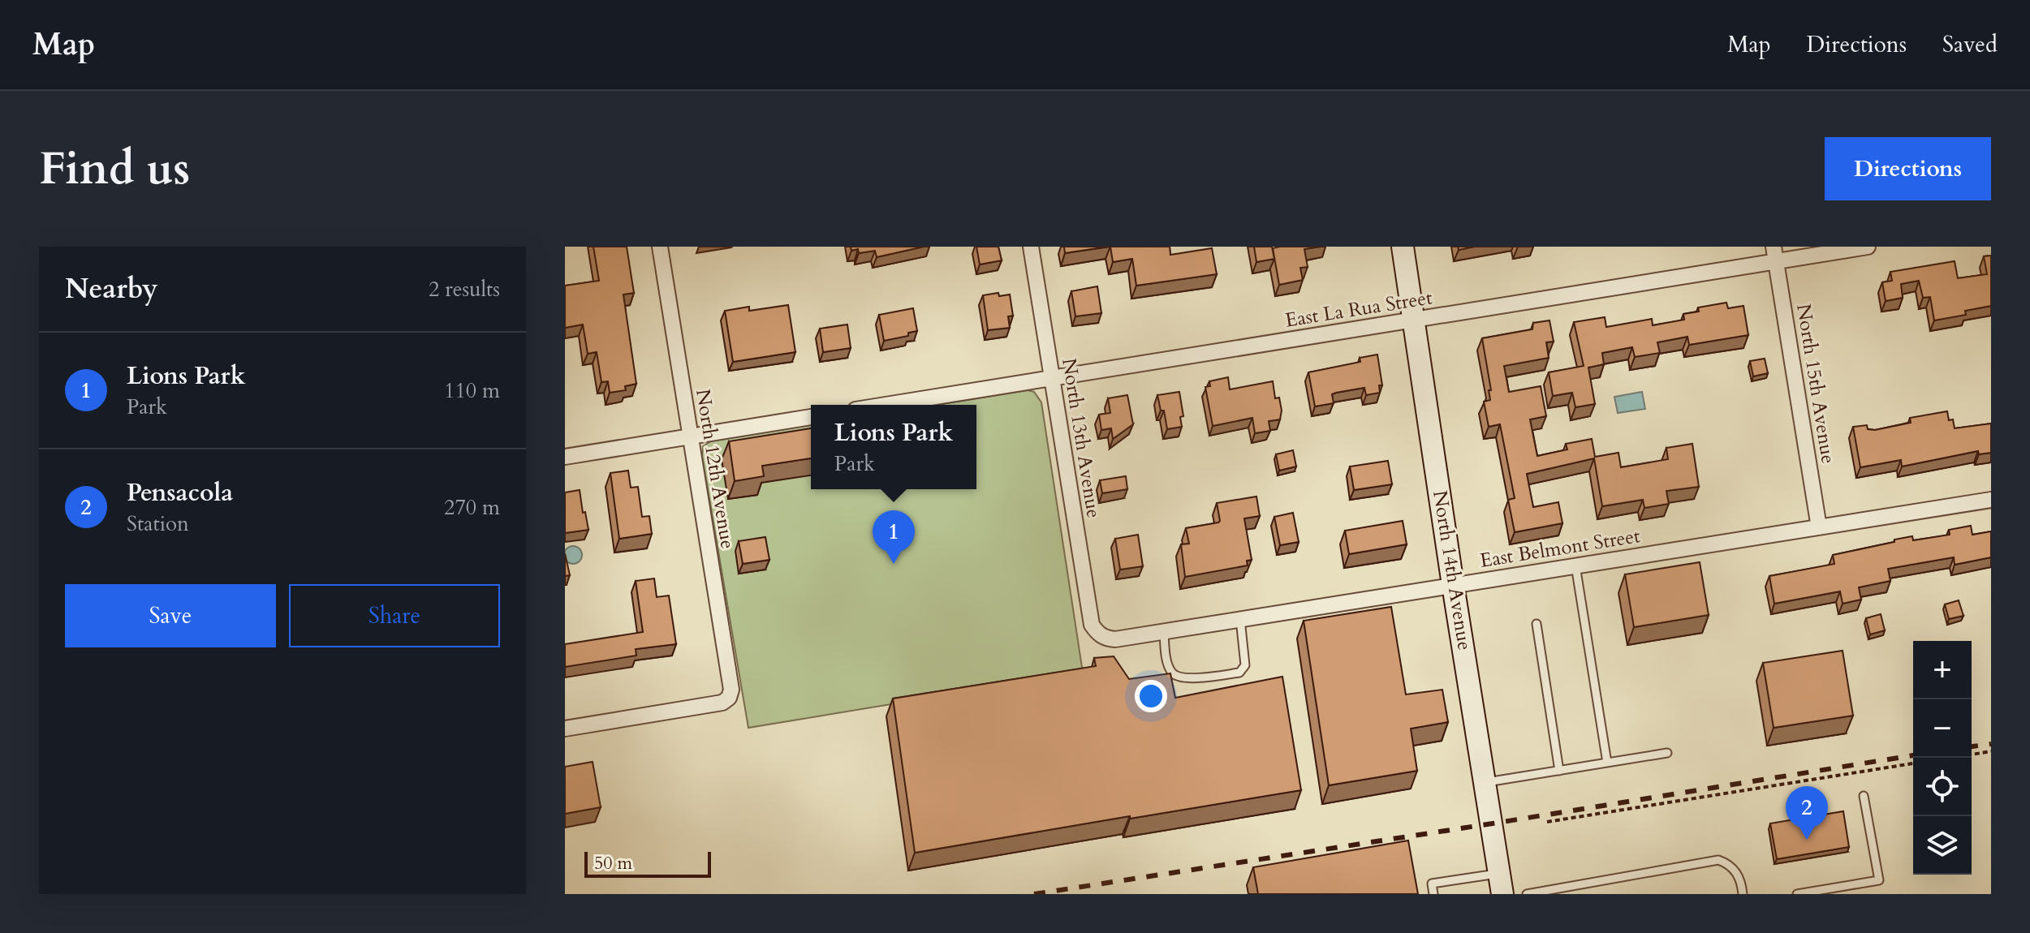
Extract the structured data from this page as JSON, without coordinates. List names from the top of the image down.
{
  "streets": {
    "street": [
      "East La Rua Street",
      "North 15th Avenue",
      "North 13th Avenue",
      "North 12th Avenue",
      "East Belmont Street",
      "North 14th Avenue"
    ]
  },
  "crossings": [
    ["East La Rua Street", "North 15th Avenue"],
    ["East La Rua Street", "North 13th Avenue"],
    ["East La Rua Street", "North 14th Avenue"],
    ["North 15th Avenue", "East Belmont Street"],
    ["North 13th Avenue", "East Belmont Street"],
    ["East Belmont Street", "North 14th Avenue"]
  ],
  "scale_bar": "50 m",
  "page": {
    "header": "Map",
    "nav": ["Map", "Directions", "Saved"],
    "buttons": [
      "Directions",
      ["Save", "Share"]
    ],
    "title": "Find us",
    "heading": ["Nearby", "2 results"],
    "list": [
      {
        "mark": "1",
        "name": "Lions Park",
        "note": "Park",
        "value": "110 m"
      },
      {
        "mark": "2",
        "name": "Pensacola",
        "note": "Station",
        "value": "270 m"
      }
    ],
    "popup": ["Lions Park", "Park"],
    "pins": ["1", "2"],
    "map_buttons": ["+", "−"],
    "scale": "50 m"
  }
}
